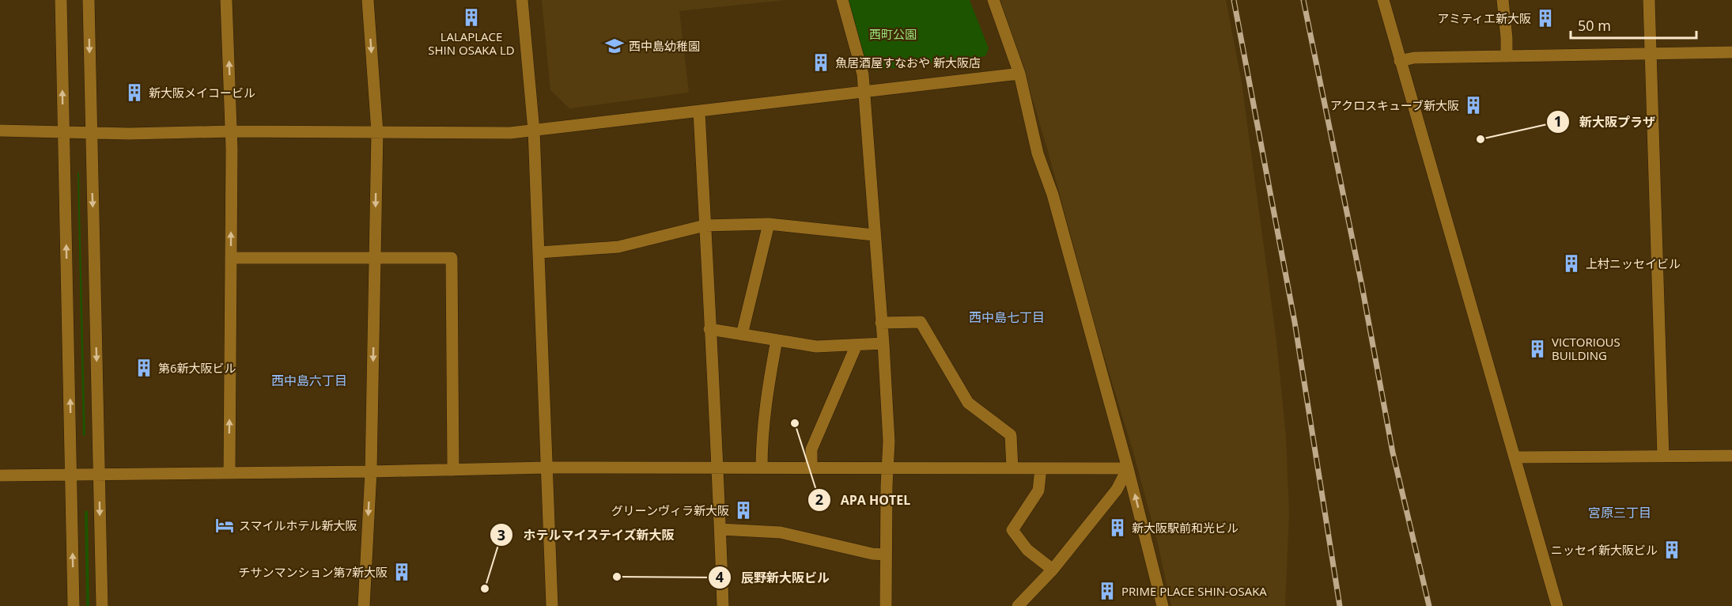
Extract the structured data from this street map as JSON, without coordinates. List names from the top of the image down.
{
  "districts": ["西中島七丁目", "西中島六丁目", "宮原三丁目"],
  "parks": ["西町公園"],
  "places": {
    "building": [
      "LALAPLACE SHIN OSAKA LD",
      "アミティエ新大阪",
      "魚居酒屋すなおや 新大阪店",
      "新大阪メイコービル",
      "アクロスキューブ新大阪",
      "上村ニッセイビル",
      "VICTORIOUS BUILDING",
      "第6新大阪ビル",
      "グリーンヴィラ新大阪",
      "新大阪駅前和光ビル",
      "ニッセイ新大阪ビル",
      "チサンマンション第7新大阪",
      "PRIME PLACE SHIN-OSAKA"
    ],
    "school or university": ["西中島幼稚園"],
    "other": [
      "新大阪プラザ",
      "APA HOTEL",
      "辰野新大阪ビル",
      "ホテルマイステイズ新大阪"
    ],
    "hotel": ["スマイルホテル新大阪"]
  },
  "scale_bar": "50 m"
}
